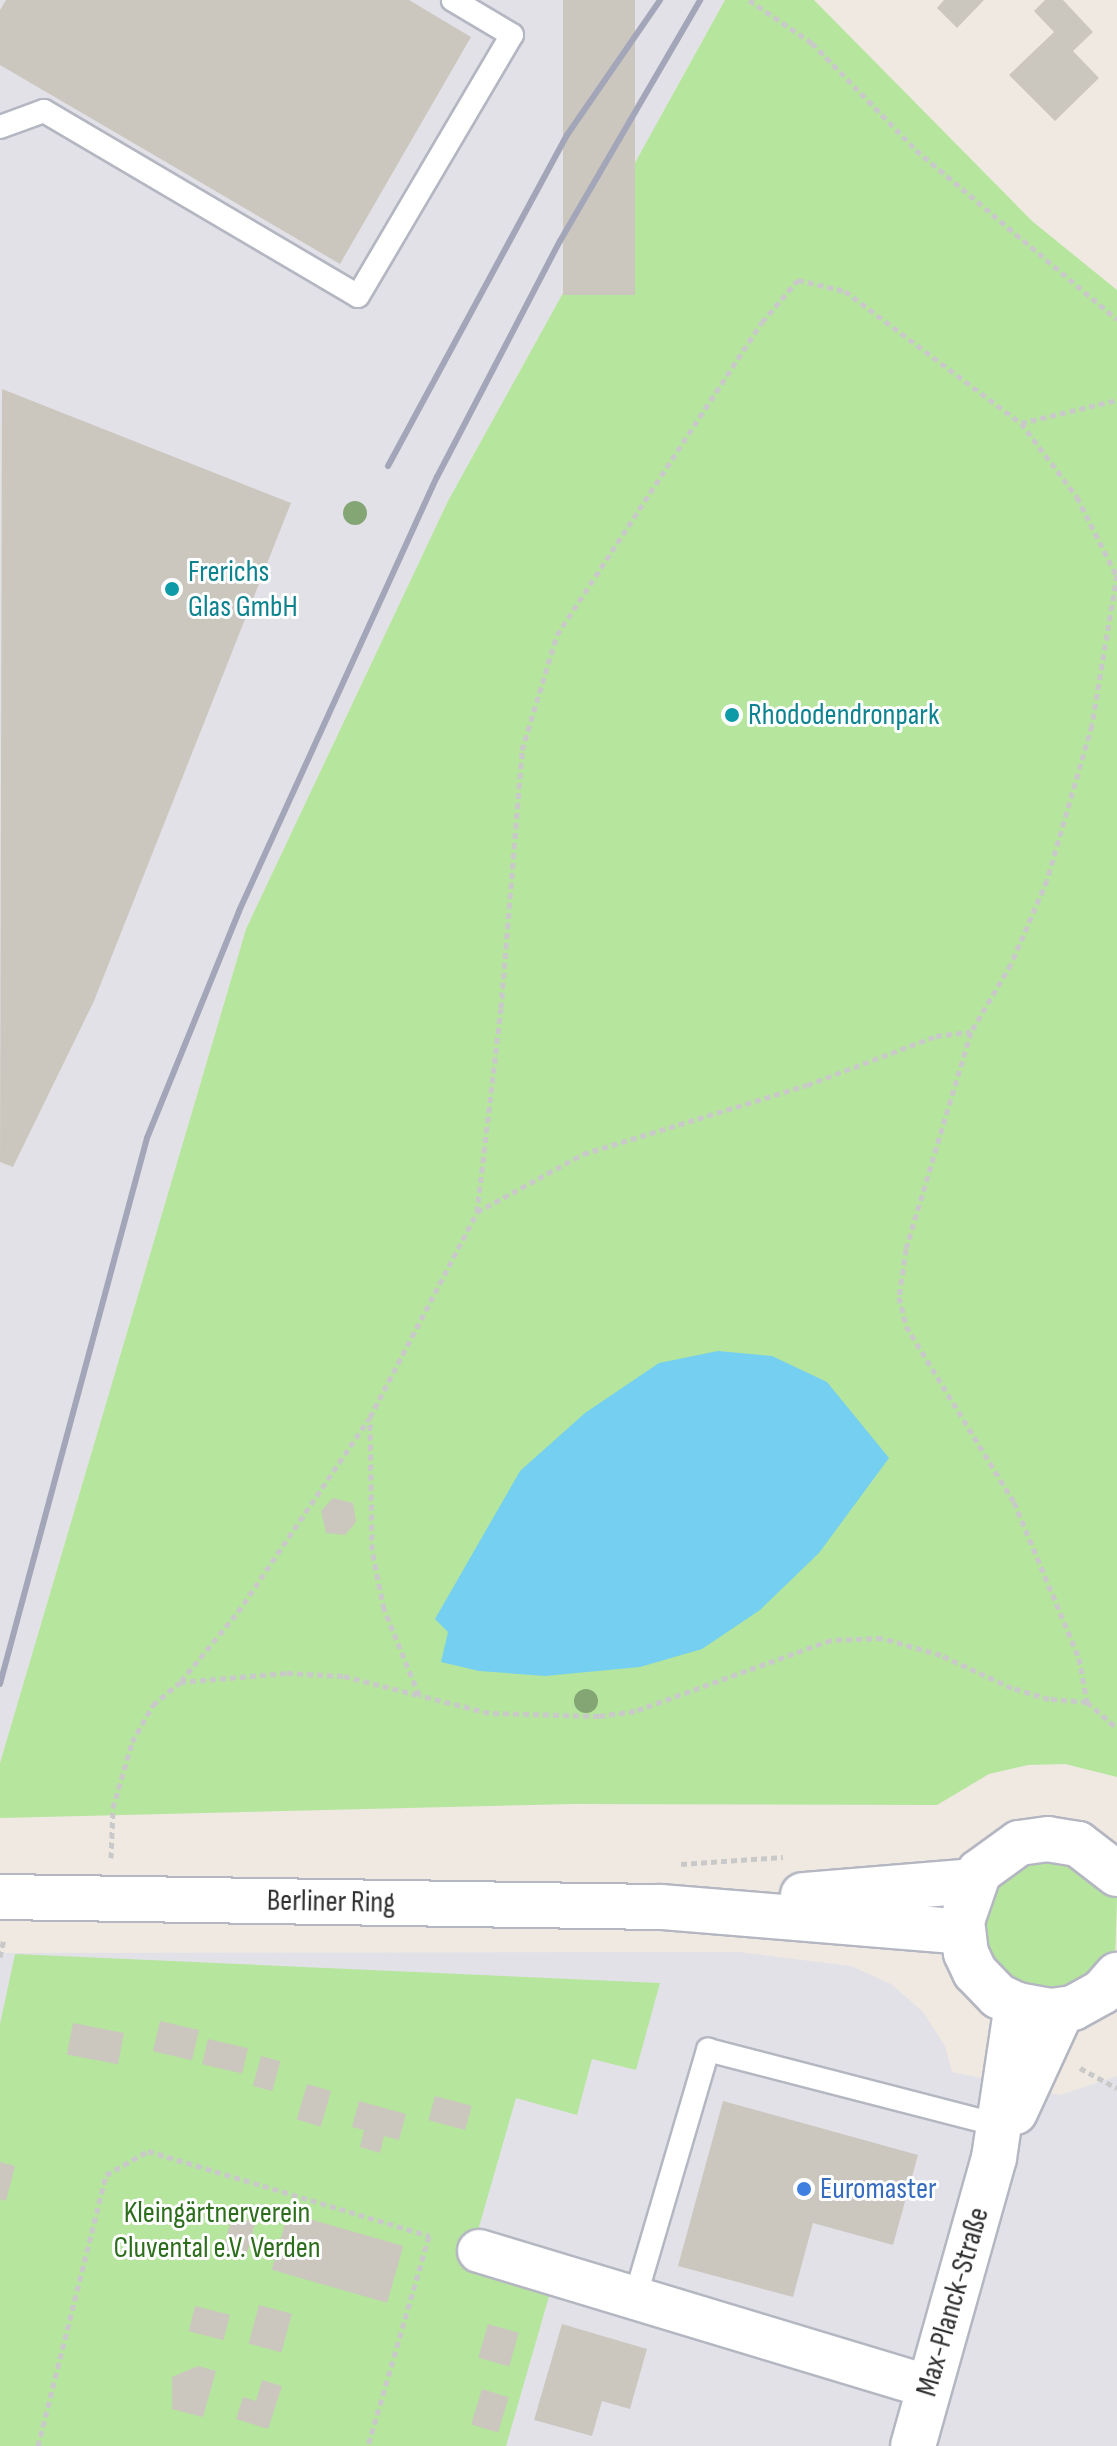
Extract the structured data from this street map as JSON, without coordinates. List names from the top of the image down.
{
  "streets": {
    "street": ["Berliner Ring", "Max-Planck-Straße"]
  },
  "parks": ["Kleingärtnerverein Cluvental e.V. Verden"],
  "places": ["Frerichs Glas GmbH", "Rhododendronpark", "Euromaster"]
}
